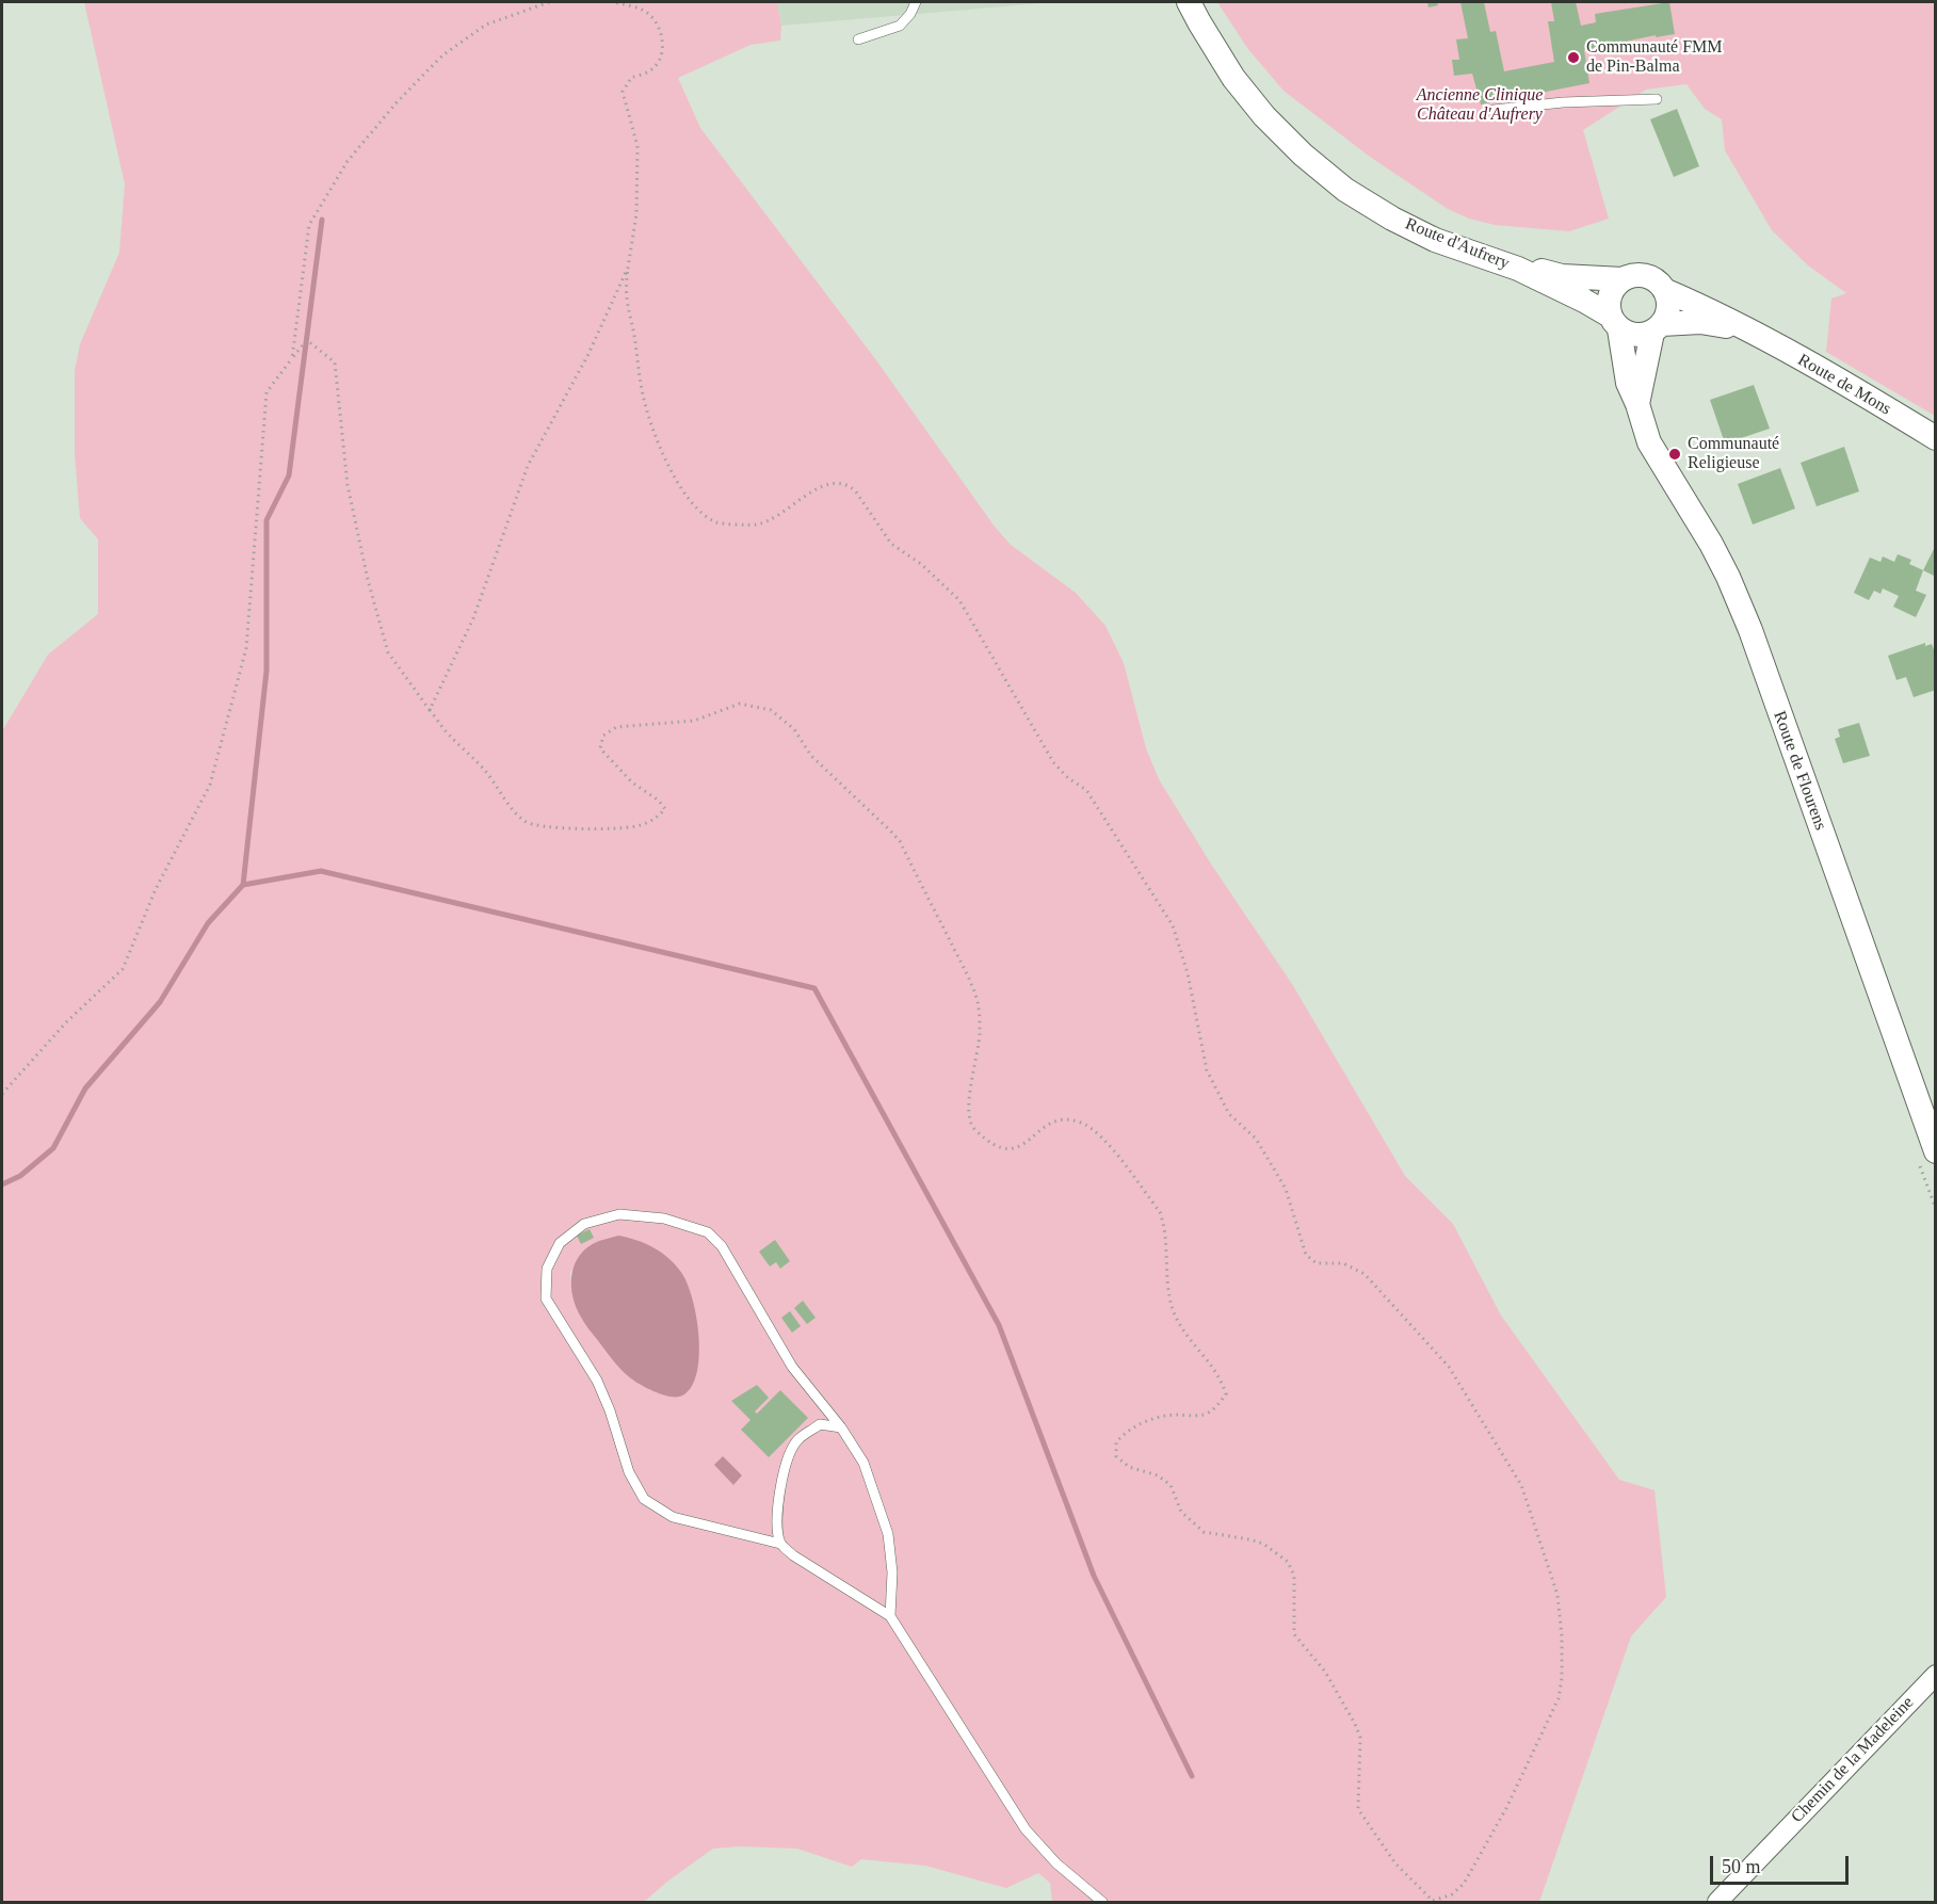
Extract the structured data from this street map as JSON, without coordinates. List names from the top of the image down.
{
  "streets": {
    "street": [
      "Route d'Aufrery",
      "Route de Mons",
      "Route de Flourens",
      "Chemin de la Madeleine"
    ]
  },
  "crossings": [
    ["Route d'Aufrery", "Route de Mons"],
    ["Route d'Aufrery", "Route de Flourens"],
    ["Route de Mons", "Route de Flourens"]
  ],
  "parks": ["Ancienne Clinique Château d'Aufrery"],
  "places": ["Communauté FMM de Pin-Balma", "Communauté Religieuse"],
  "scale_bar": "50 m"
}
